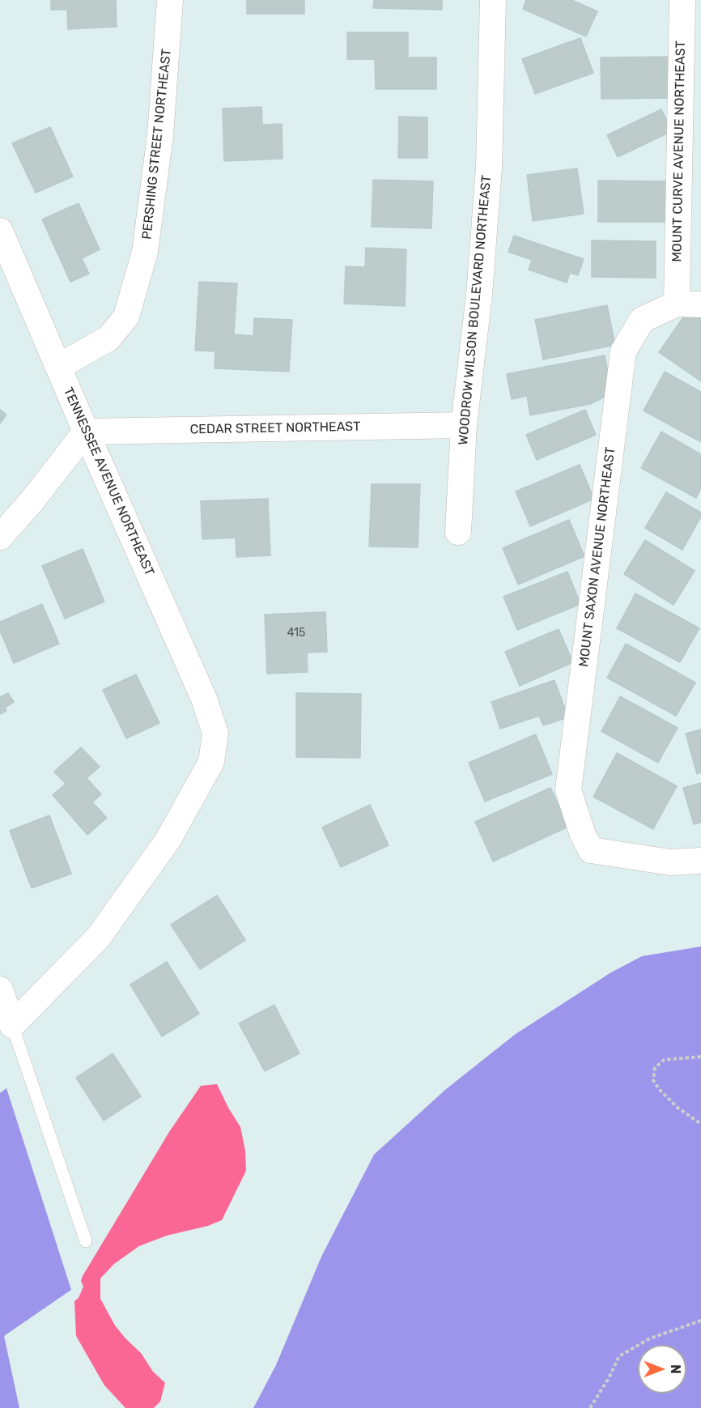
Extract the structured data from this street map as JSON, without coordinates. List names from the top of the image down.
{
  "streets": {
    "street": [
      "PERSHING STREET NORTHEAST",
      "MOUNT CURVE AVENUE NORTHEAST",
      "WOODROW WILSON BOULEVARD NORTHEAST",
      "CEDAR STREET NORTHEAST",
      "TENNESSEE AVENUE NORTHEAST",
      "MOUNT SAXON AVENUE NORTHEAST"
    ]
  },
  "crossings": [
    ["PERSHING STREET NORTHEAST", "TENNESSEE AVENUE NORTHEAST"],
    ["MOUNT CURVE AVENUE NORTHEAST", "MOUNT SAXON AVENUE NORTHEAST"],
    ["WOODROW WILSON BOULEVARD NORTHEAST", "CEDAR STREET NORTHEAST"],
    ["CEDAR STREET NORTHEAST", "TENNESSEE AVENUE NORTHEAST"]
  ],
  "house_numbers": ["415"],
  "north": "right"
}
